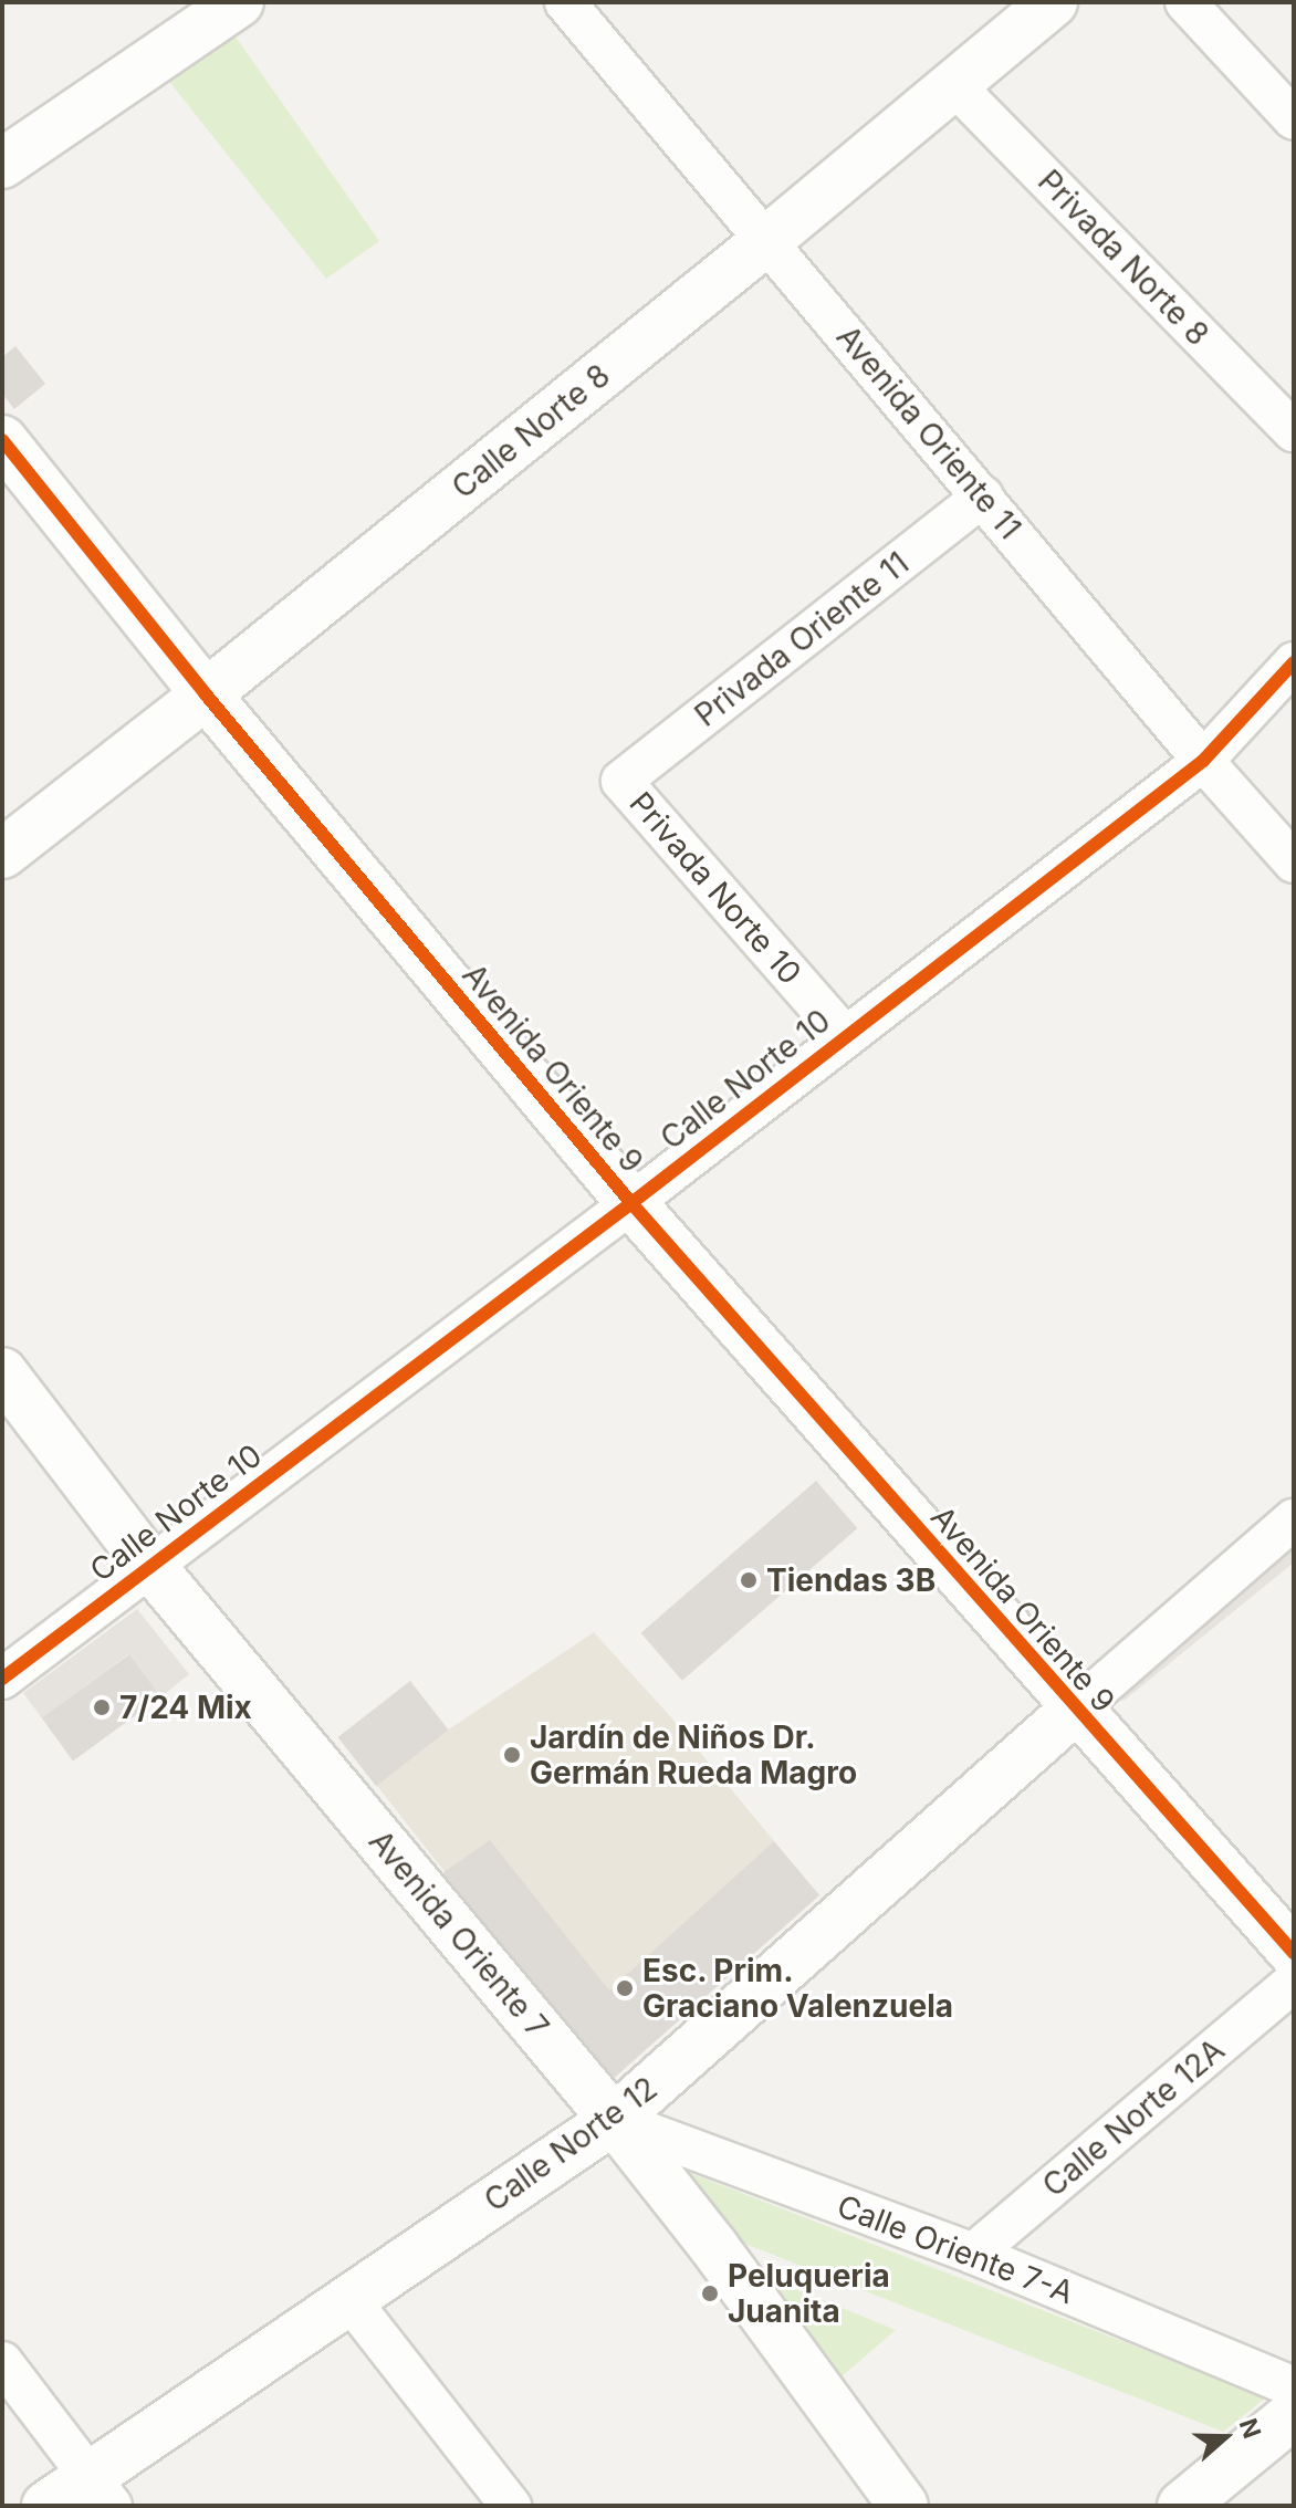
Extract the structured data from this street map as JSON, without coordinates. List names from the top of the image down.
{
  "streets": {
    "street": [
      "Privada Norte 8",
      "Calle Norte 8",
      "Avenida Oriente 11",
      "Privada Oriente 11",
      "Privada Norte 10",
      "Avenida Oriente 9",
      "Calle Norte 10",
      "Avenida Oriente 7",
      "Calle Norte 12A",
      "Calle Norte 12",
      "Calle Oriente 7-A"
    ]
  },
  "crossings": [
    ["Privada Norte 8", "Calle Norte 8"],
    ["Calle Norte 8", "Avenida Oriente 11"],
    ["Calle Norte 8", "Avenida Oriente 9"],
    ["Avenida Oriente 11", "Privada Oriente 11"],
    ["Avenida Oriente 11", "Calle Norte 10"],
    ["Privada Oriente 11", "Privada Norte 10"],
    ["Privada Norte 10", "Calle Norte 10"],
    ["Avenida Oriente 9", "Calle Norte 10"],
    ["Avenida Oriente 9", "Calle Norte 12"],
    ["Calle Norte 10", "Avenida Oriente 7"],
    ["Avenida Oriente 7", "Calle Norte 12"],
    ["Avenida Oriente 7", "Calle Oriente 7-A"],
    ["Calle Norte 12A", "Calle Oriente 7-A"],
    ["Calle Norte 12", "Calle Oriente 7-A"]
  ],
  "places": [
    "Tiendas 3B",
    "7/24 Mix",
    "Jardín de Niños Dr. Germán Rueda Magro",
    "Esc. Prim. Graciano Valenzuela",
    "Peluqueria Juanita"
  ],
  "north": "right"
}
